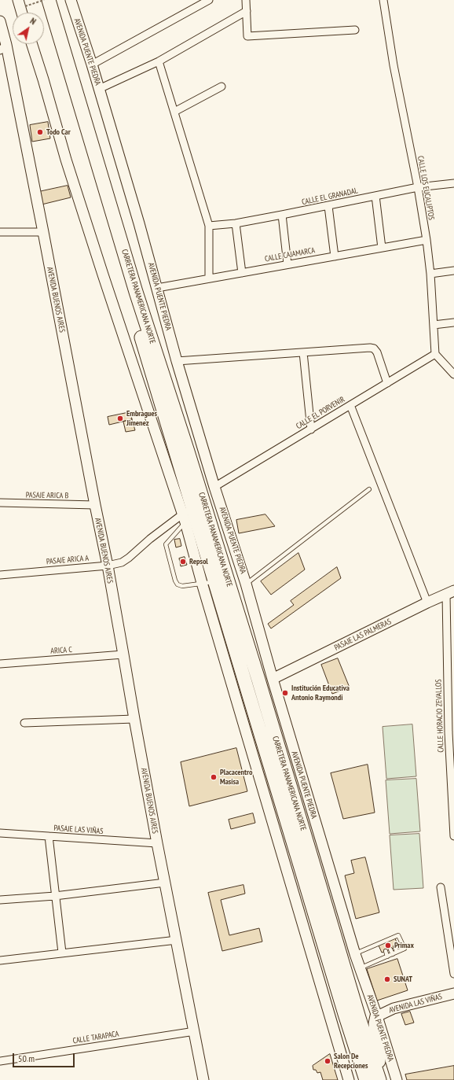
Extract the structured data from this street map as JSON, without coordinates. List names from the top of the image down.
{
  "streets": {
    "highway": ["CARRETERA PANAMERICANA NORTE"],
    "main road": [
      "AVENIDA PUENTE PIEDRA",
      "AVENIDA BUENOS AIRES",
      "PASAJE LAS PALMERAS",
      "AVENIDA LAS VIÑAS"
    ],
    "street": [
      "CALLE LOS EUCALIPTOS",
      "CALLE EL GRANADAL",
      "CALLE CAJAMARCA",
      "CALLE EL PORVENIR",
      "PASAJE ARICA B",
      "PASAJE ARICA A",
      "ARICA C",
      "CALLE HORACIO ZEVALLOS",
      "PASAJE LAS VIÑAS",
      "CALLE TARAPACA"
    ]
  },
  "crossings": [
    ["AVENIDA PUENTE PIEDRA", "CALLE CAJAMARCA"],
    ["AVENIDA PUENTE PIEDRA", "CALLE EL PORVENIR"],
    ["AVENIDA PUENTE PIEDRA", "PASAJE LAS PALMERAS"],
    ["AVENIDA PUENTE PIEDRA", "AVENIDA LAS VIÑAS"],
    ["CALLE LOS EUCALIPTOS", "CALLE EL GRANADAL"],
    ["CALLE LOS EUCALIPTOS", "CALLE CAJAMARCA"],
    ["CALLE LOS EUCALIPTOS", "CALLE EL PORVENIR"],
    ["CARRETERA PANAMERICANA NORTE", "PASAJE ARICA A"],
    ["AVENIDA BUENOS AIRES", "PASAJE ARICA B"],
    ["AVENIDA BUENOS AIRES", "PASAJE ARICA A"],
    ["AVENIDA BUENOS AIRES", "ARICA C"],
    ["AVENIDA BUENOS AIRES", "PASAJE LAS VIÑAS"],
    ["AVENIDA BUENOS AIRES", "CALLE TARAPACA"],
    ["PASAJE LAS PALMERAS", "CALLE HORACIO ZEVALLOS"]
  ],
  "places": [
    "Todo Car",
    "Embragues Jimenez",
    "Repsol",
    "Institución Educativa Antonio Raymondi",
    "Placacentro Masisa",
    "Primax",
    "SUNAT",
    "Salon De Recepciones"
  ],
  "scale_bar": "50 m",
  "north": "top right"
}
